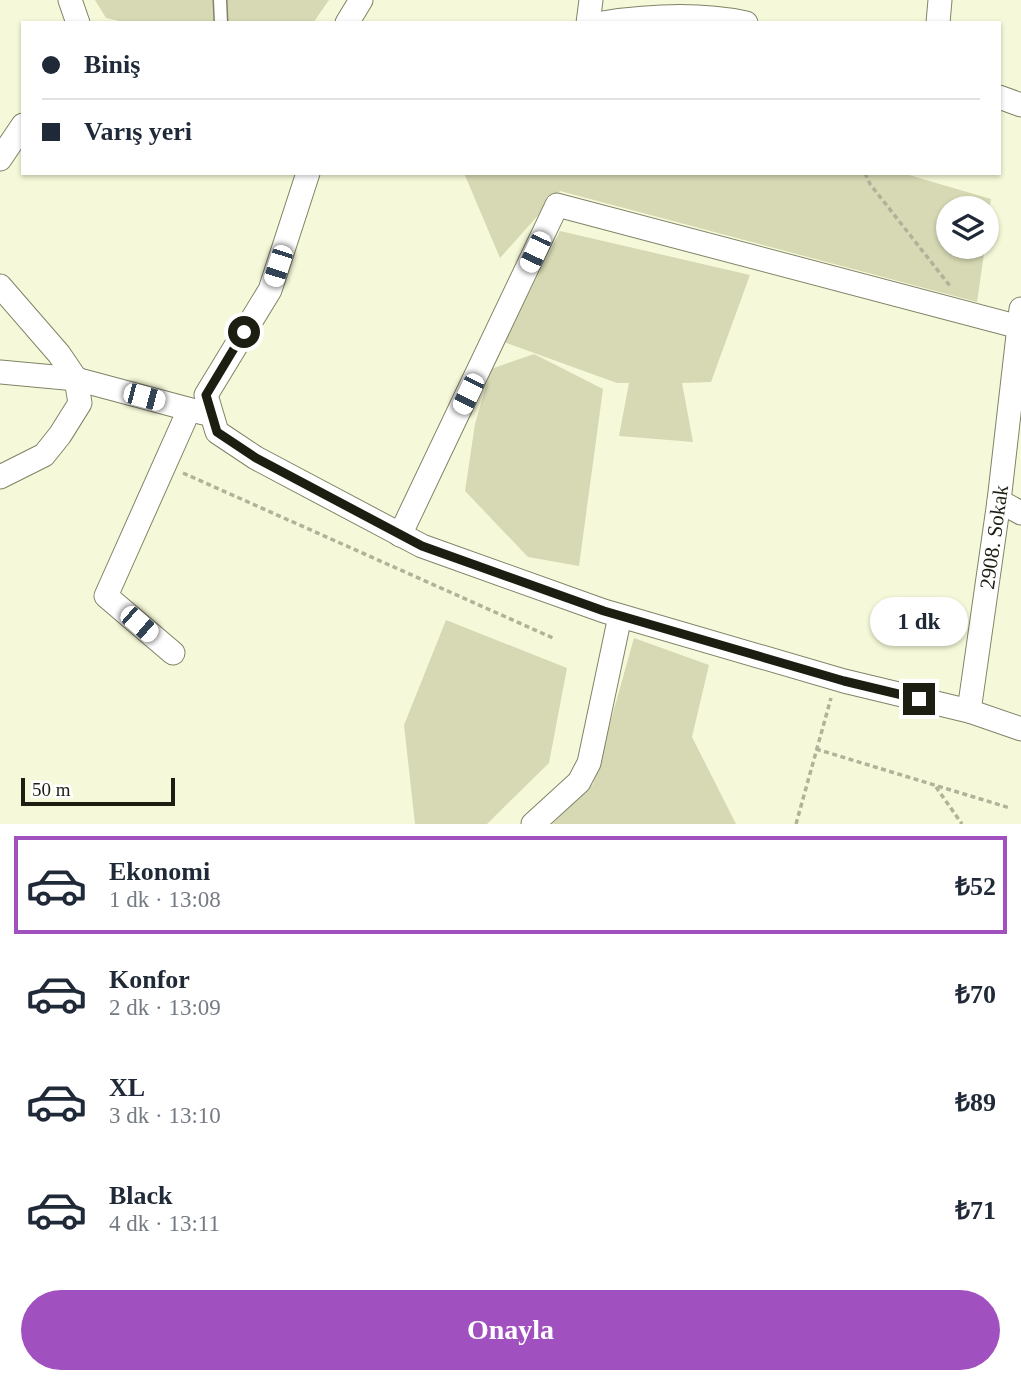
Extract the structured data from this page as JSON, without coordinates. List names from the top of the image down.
{
  "streets": {
    "street": ["2908. Sokak"]
  },
  "scale_bar": "50 m",
  "page": {
    "banner": ["Biniş", "Varış yeri"],
    "bubble": "1 dk",
    "scale": "50 m",
    "list": [
      {
        "name": "Ekonomi",
        "note": "1 dk · 13:08",
        "value": "₺52"
      },
      {
        "name": "Konfor",
        "note": "2 dk · 13:09",
        "value": "₺70"
      },
      {
        "name": "XL",
        "note": "3 dk · 13:10",
        "value": "₺89"
      },
      {
        "name": "Black",
        "note": "4 dk · 13:11",
        "value": "₺71"
      }
    ],
    "buttons": "Onayla"
  }
}
